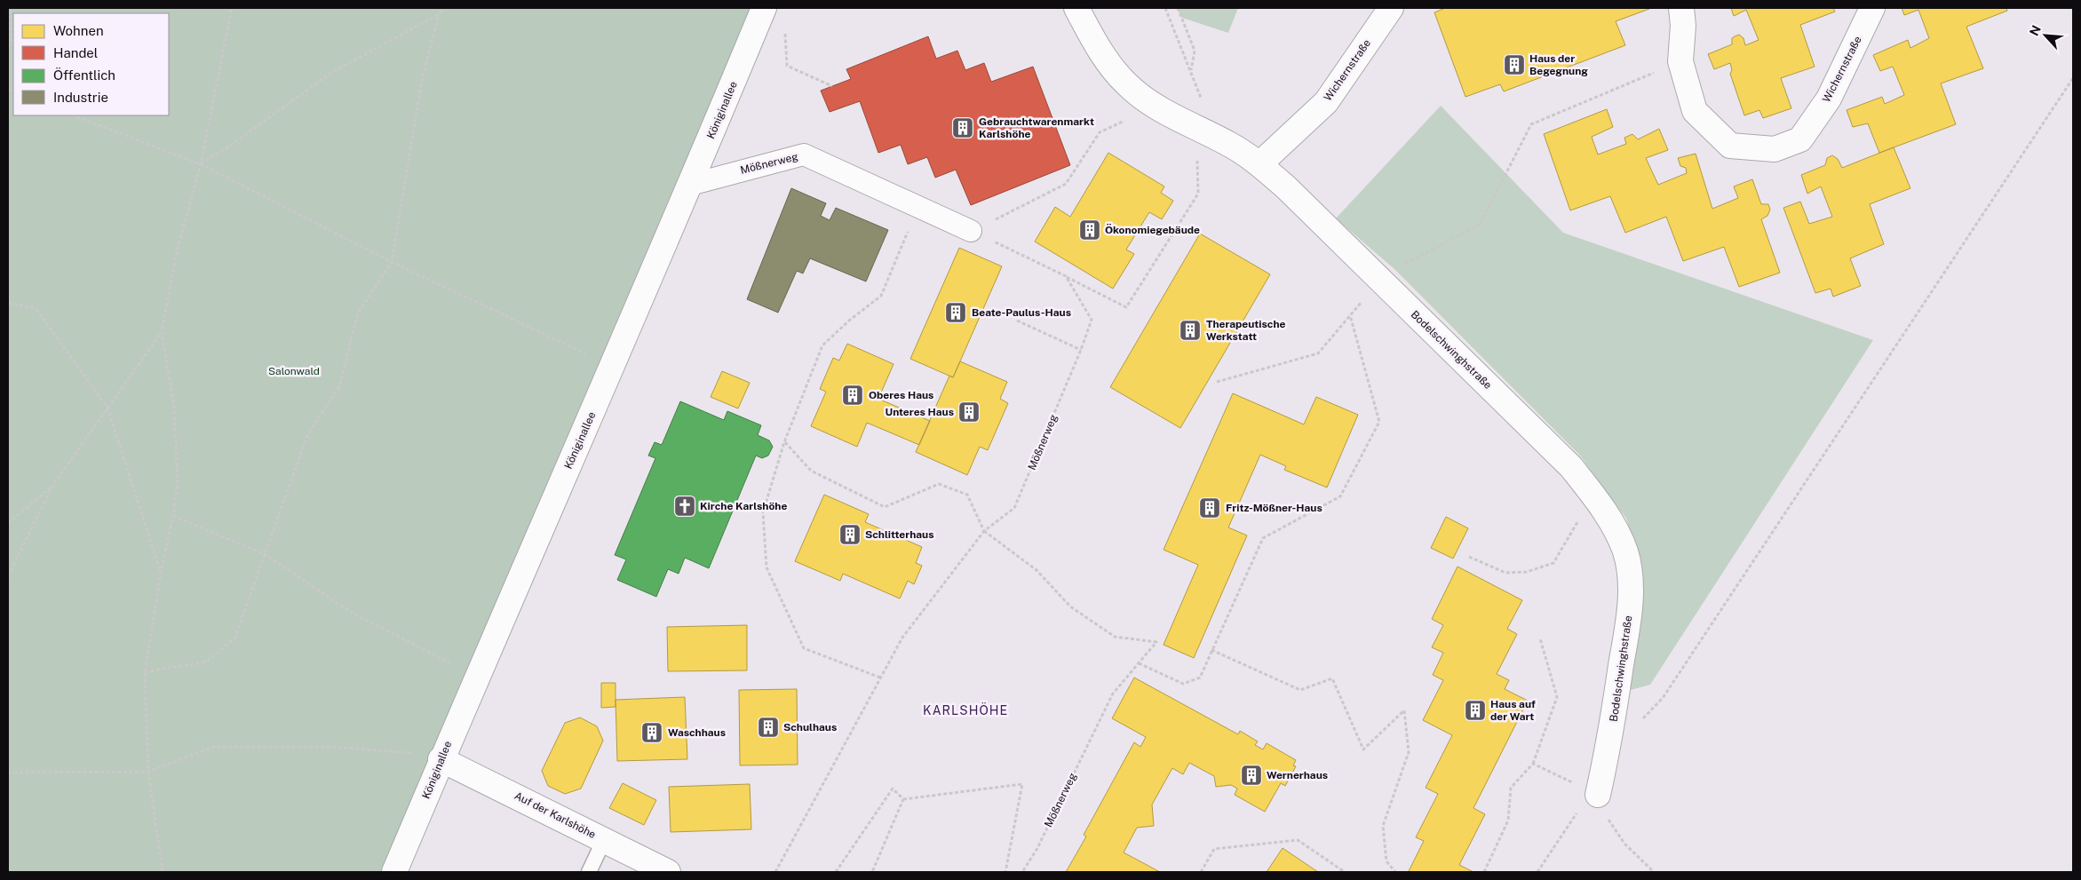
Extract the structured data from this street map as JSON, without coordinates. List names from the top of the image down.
{
  "streets": {
    "street": [
      "Wichernstraße",
      "Königinallee",
      "Mößnerweg",
      "Bodelschwinghstraße",
      "Auf der Karlshöhe"
    ]
  },
  "crossings": [
    ["Wichernstraße", "Bodelschwinghstraße"],
    ["Königinallee", "Mößnerweg"],
    ["Königinallee", "Auf der Karlshöhe"]
  ],
  "districts": ["KARLSHÖHE"],
  "parks": ["Salonwald"],
  "places": {
    "building": [
      "Haus der Begegnung",
      "Gebrauchtwarenmarkt Karlshöhe",
      "Ökonomiegebäude",
      "Beate-Paulus-Haus",
      "Therapeutische Werkstatt",
      "Oberes Haus",
      "Unteres Haus",
      "Fritz-Mößner-Haus",
      "Schlitterhaus",
      "Haus auf der Wart",
      "Schulhaus",
      "Waschhaus",
      "Wernerhaus"
    ],
    "church": ["Kirche Karlshöhe"]
  },
  "legend": [
    "Wohnen",
    "Handel",
    "Öffentlich",
    "Industrie"
  ],
  "north": "top left"
}
